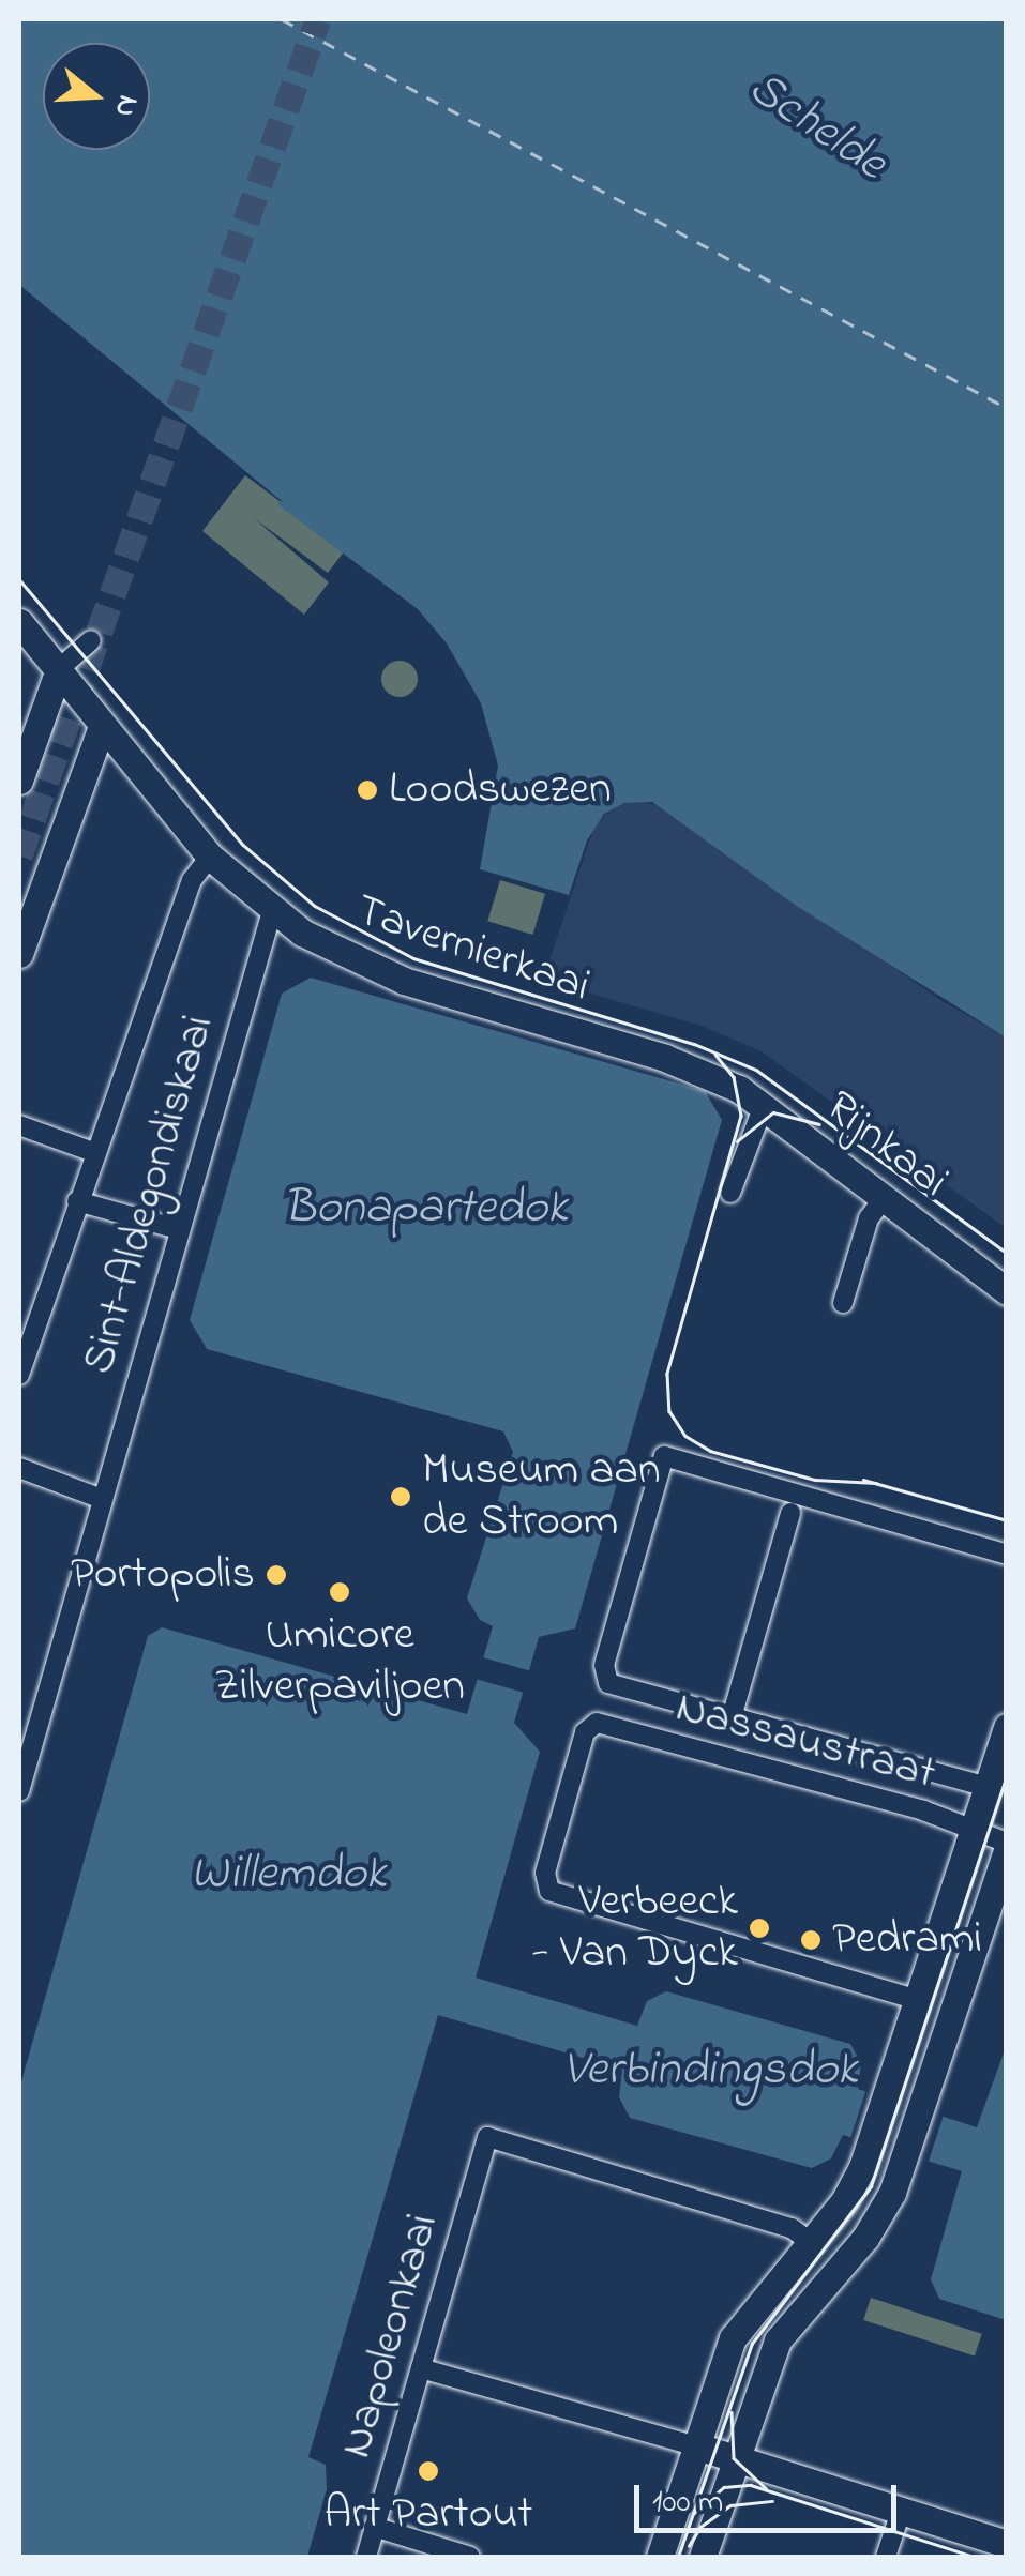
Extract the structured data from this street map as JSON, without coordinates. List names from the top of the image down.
{
  "streets": {
    "street": [
      "Tavernierkaai",
      "Rijnkaai",
      "Sint-Aldegondiskaai",
      "Nassaustraat",
      "Napoleonkaai"
    ]
  },
  "crossings": [
    ["Tavernierkaai", "Rijnkaai"],
    ["Tavernierkaai", "Sint-Aldegondiskaai"]
  ],
  "water": [
    "Schelde",
    "Bonapartedok",
    "Willemdok",
    "Verbindingsdok"
  ],
  "places": [
    "Loodswezen",
    "Museum aan de Stroom",
    "Portopolis",
    "Umicore Zilverpaviljoen",
    "Verbeeck - Van Dyck",
    "Pedrami",
    "Art Partout"
  ],
  "scale_bar": "100 m",
  "north": "right"
}
